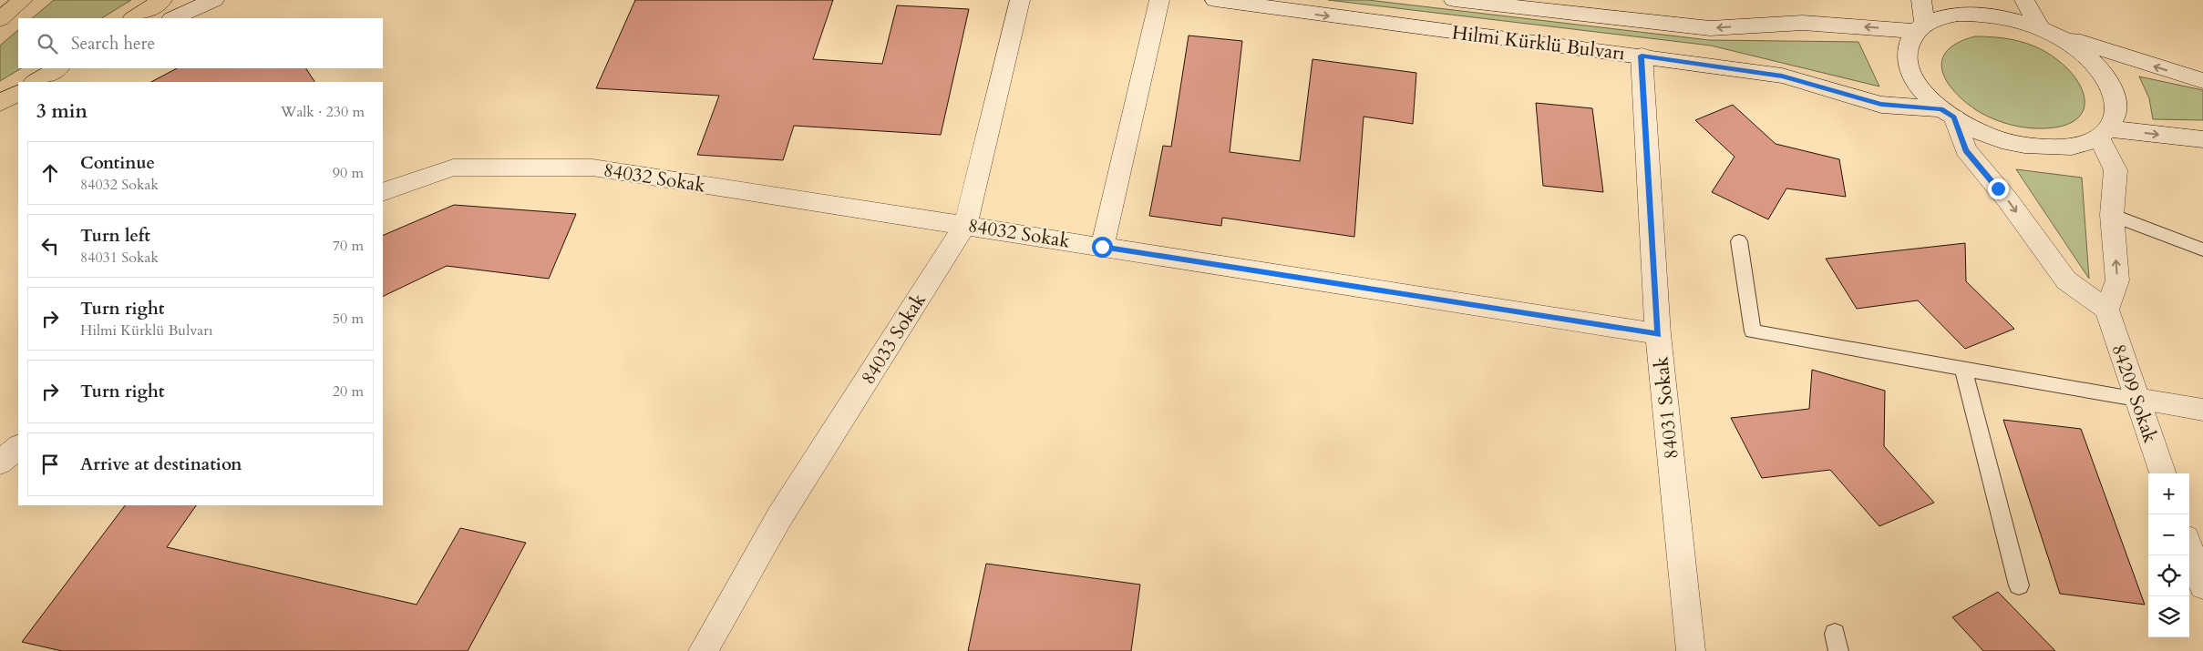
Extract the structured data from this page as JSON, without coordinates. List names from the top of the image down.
{
  "streets": {
    "street": [
      "Hilmi Kürklü Bulvarı",
      "84032 Sokak",
      "84033 Sokak",
      "84209 Sokak",
      "84031 Sokak"
    ]
  },
  "crossings": [
    ["Hilmi Kürklü Bulvarı", "84031 Sokak"],
    ["84032 Sokak", "84033 Sokak"],
    ["84032 Sokak", "84031 Sokak"]
  ],
  "page": {
    "search": "Search here",
    "heading": ["3 min", "Walk · 230 m"],
    "list": [
      ["Continue", "84032 Sokak", "90 m"],
      ["Turn left", "84031 Sokak", "70 m"],
      ["Turn right", "Hilmi Kürklü Bulvarı", "50 m"],
      ["Turn right", "20 m"],
      "Arrive at destination"
    ],
    "map_buttons": ["+", "−"]
  }
}
